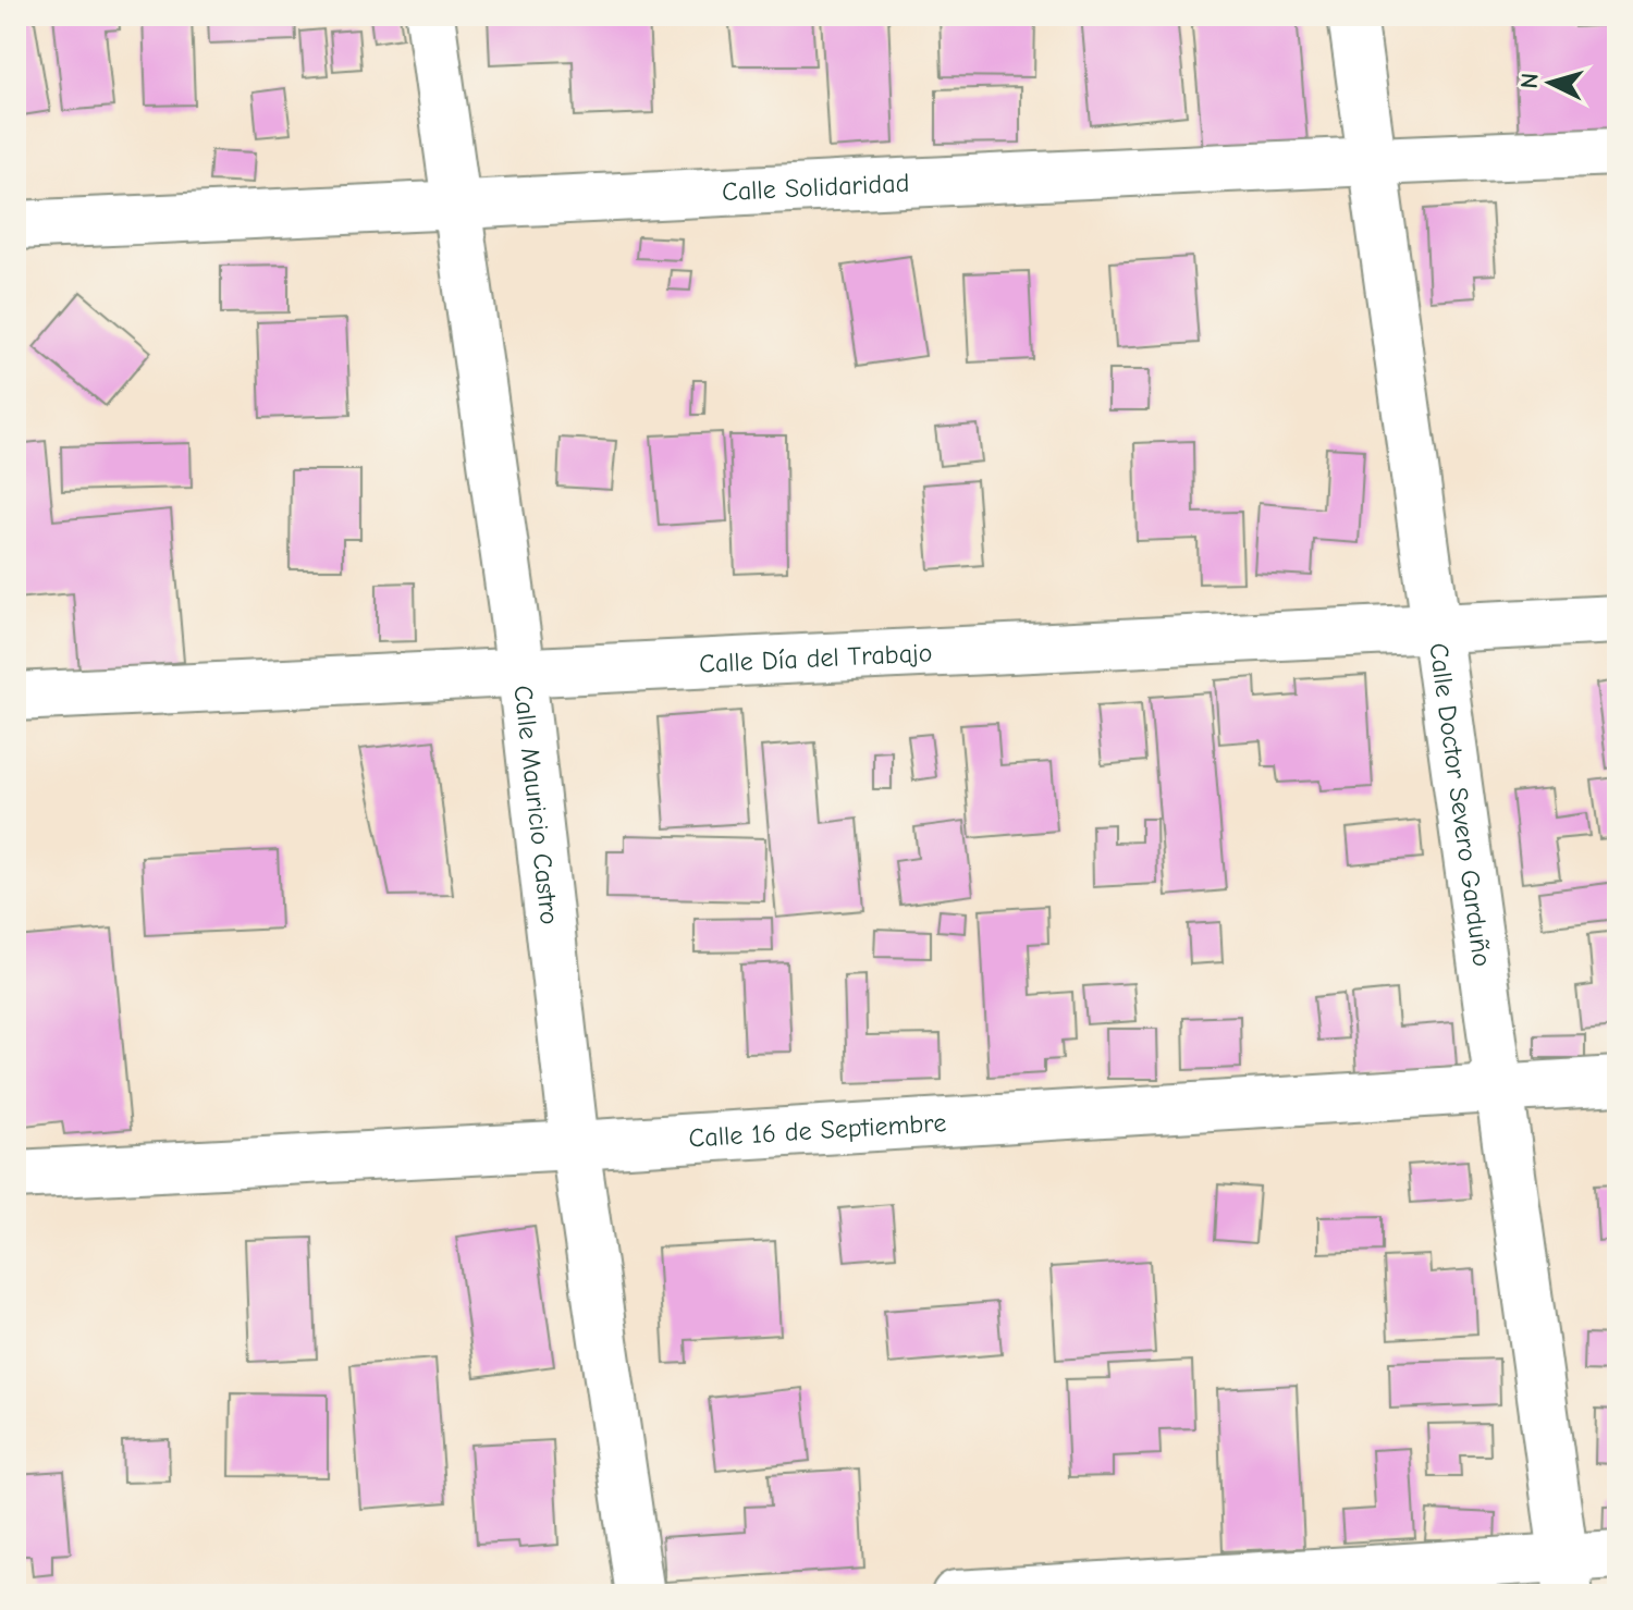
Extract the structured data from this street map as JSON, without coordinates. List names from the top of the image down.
{
  "streets": {
    "street": [
      "Calle Solidaridad",
      "Calle Día del Trabajo",
      "Calle Mauricio Castro",
      "Calle Doctor Severo Garduño",
      "Calle 16 de Septiembre"
    ]
  },
  "crossings": [
    ["Calle Solidaridad", "Calle Mauricio Castro"],
    ["Calle Solidaridad", "Calle Doctor Severo Garduño"],
    ["Calle Día del Trabajo", "Calle Mauricio Castro"],
    ["Calle Día del Trabajo", "Calle Doctor Severo Garduño"],
    ["Calle Mauricio Castro", "Calle 16 de Septiembre"],
    ["Calle Doctor Severo Garduño", "Calle 16 de Septiembre"]
  ],
  "north": "left"
}
